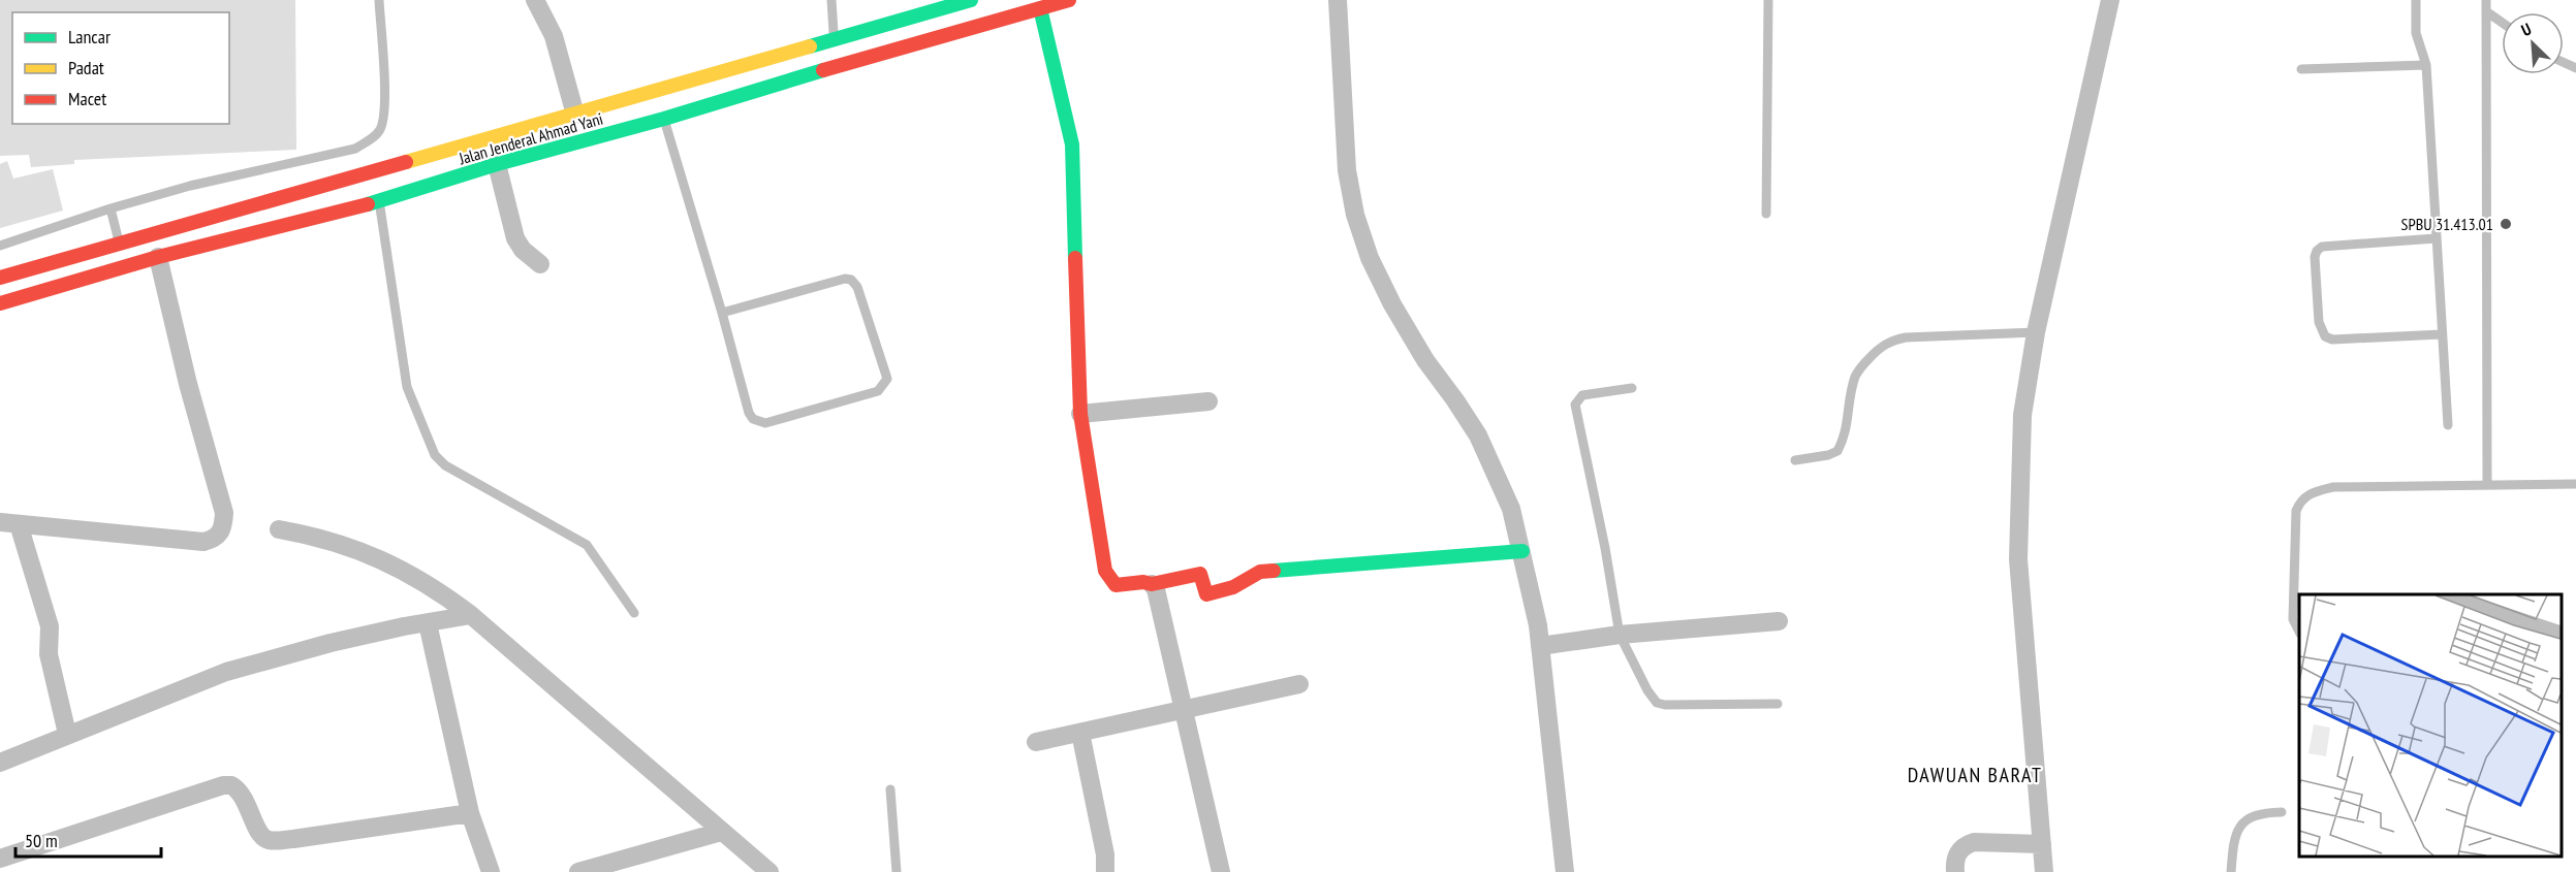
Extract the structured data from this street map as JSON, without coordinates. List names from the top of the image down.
{
  "streets": {
    "main road": ["Jalan Jenderal Ahmad Yani"]
  },
  "districts": ["DAWUAN BARAT"],
  "places": ["SPBU 31.413.01"],
  "legend": ["Lancar", "Padat", "Macet"],
  "scale_bar": "50 m",
  "north": "top left"
}
